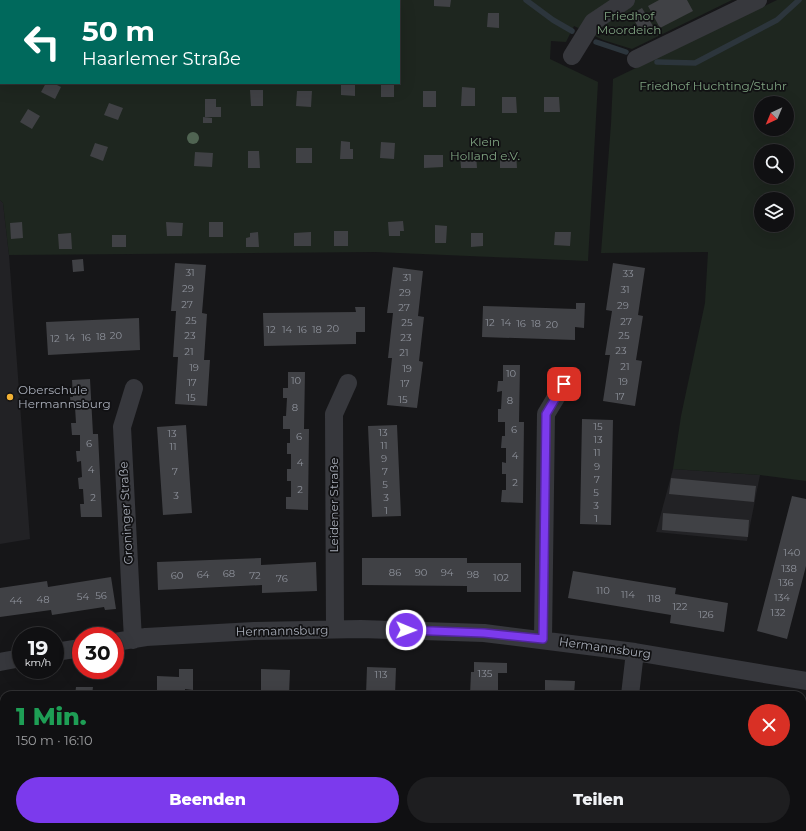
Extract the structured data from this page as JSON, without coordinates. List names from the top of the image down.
{
  "streets": {
    "street": ["Leidener Straße", "Groninger Straße", "Hermannsburg"]
  },
  "crossings": [
    ["Leidener Straße", "Hermannsburg"],
    ["Groninger Straße", "Hermannsburg"]
  ],
  "parks": ["Friedhof Moordeich", "Friedhof Huchting/Stuhr", "Klein Holland e.V."],
  "places": ["Oberschule Hermannsburg"],
  "house_numbers": [
    "31",
    "33",
    "31",
    "29",
    "31",
    "29",
    "27",
    "29",
    "27",
    "25",
    "27",
    "25",
    "12",
    "14",
    "16",
    "18",
    "20",
    "20",
    "12",
    "14",
    "16",
    "18",
    "20",
    "23",
    "25",
    "18",
    "14",
    "16",
    "23",
    "12",
    "23",
    "21",
    "21",
    "21",
    "19",
    "19",
    "10",
    "10",
    "19",
    "17",
    "17",
    "17",
    "15",
    "15",
    "8",
    "8",
    "15",
    "6",
    "13",
    "13",
    "6",
    "13",
    "6",
    "11",
    "11",
    "11",
    "4",
    "9",
    "4",
    "9",
    "4",
    "7",
    "7",
    "7",
    "2",
    "5",
    "2",
    "5",
    "3",
    "2",
    "3",
    "3",
    "1",
    "1",
    "140",
    "138",
    "86",
    "90",
    "94",
    "68",
    "64",
    "98",
    "60",
    "72",
    "102",
    "76",
    "136",
    "110",
    "114",
    "56",
    "54",
    "134",
    "118",
    "48",
    "44",
    "122",
    "132",
    "126",
    "135",
    "113"
  ],
  "north": "bottom left",
  "page": {
    "turn": ["50 m", "Haarlemer Straße"],
    "speed": "19 km/h",
    "limit": "30",
    "heading": ["1 Min.", "150 m · 16:10"],
    "buttons": ["Beenden", "Teilen"]
  }
}
